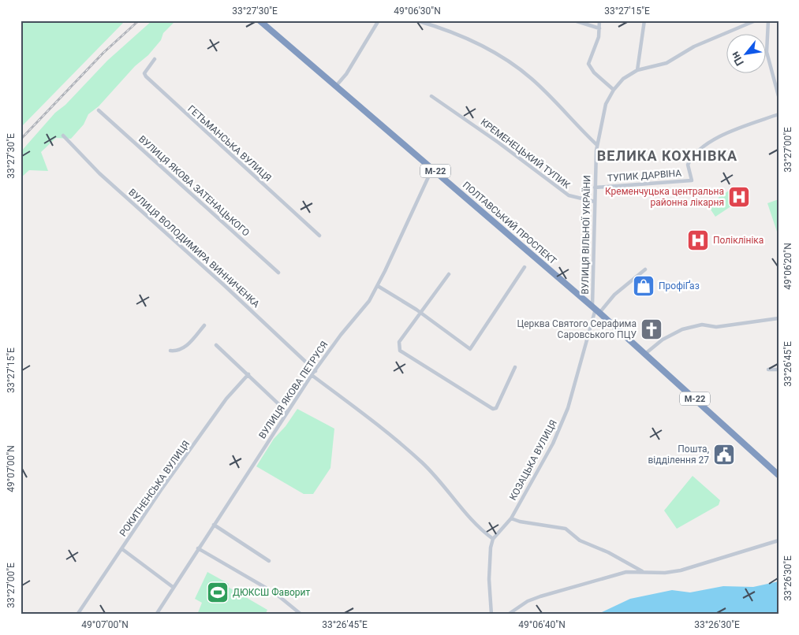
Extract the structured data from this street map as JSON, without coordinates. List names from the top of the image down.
{
  "streets": {
    "highway": ["М-22", "ПОЛТАВСЬКИЙ ПРОСПЕКТ"],
    "street": [
      "ГЕТЬМАНСЬКА ВУЛИЦЯ",
      "КРЕМЕНЕЦЬКИЙ ТУПИК",
      "ТУПИК ДАРВІНА",
      "ВУЛИЦЯ ЯКОВА ЗАТЕНАЦЬКОГО",
      "ВУЛИЦЯ ВІЛЬНОЇ УКРАЇНИ",
      "ВУЛИЦЯ ВОЛОДИМИРА ВИННИЧЕНКА",
      "ВУЛИЦЯ ЯКОВА ПЕТРУСЯ",
      "КОЗАЦЬКА ВУЛИЦЯ",
      "РОКИТНЕНСЬКА ВУЛИЦЯ"
    ]
  },
  "crossings": [
    ["КРЕМЕНЕЦЬКИЙ ТУПИК", "ВУЛИЦЯ ВІЛЬНОЇ УКРАЇНИ"],
    ["ТУПИК ДАРВІНА", "ВУЛИЦЯ ВІЛЬНОЇ УКРАЇНИ"],
    ["ПОЛТАВСЬКИЙ ПРОСПЕКТ", "ВУЛИЦЯ ВІЛЬНОЇ УКРАЇНИ"],
    ["ПОЛТАВСЬКИЙ ПРОСПЕКТ", "ВУЛИЦЯ ЯКОВА ПЕТРУСЯ"],
    ["ПОЛТАВСЬКИЙ ПРОСПЕКТ", "КОЗАЦЬКА ВУЛИЦЯ"],
    ["ВУЛИЦЯ ВІЛЬНОЇ УКРАЇНИ", "КОЗАЦЬКА ВУЛИЦЯ"],
    ["ВУЛИЦЯ ВОЛОДИМИРА ВИННИЧЕНКА", "ВУЛИЦЯ ЯКОВА ПЕТРУСЯ"]
  ],
  "districts": ["ВЕЛИКА КОХНІВКА"],
  "places": {
    "hospital": ["Кременчуцька центральна районна лікарня", "Поліклініка"],
    "shop": ["ПрофіҐаз"],
    "church": ["Церква Святого Серафима Саровського ПЦУ"],
    "public building": ["Пошта, відділення 27"],
    "sports": ["ДЮКСШ Фаворит"]
  },
  "north": "bottom left",
  "coordinates": [
    "33°27'30\"E",
    "49°06'30\"N",
    "33°27'15\"E",
    "33°27'00\"E",
    "49°06'20\"N",
    "33°26'45\"E",
    "49°07'00\"N",
    "33°26'30\"E",
    "49°06'40\"N"
  ]
}
